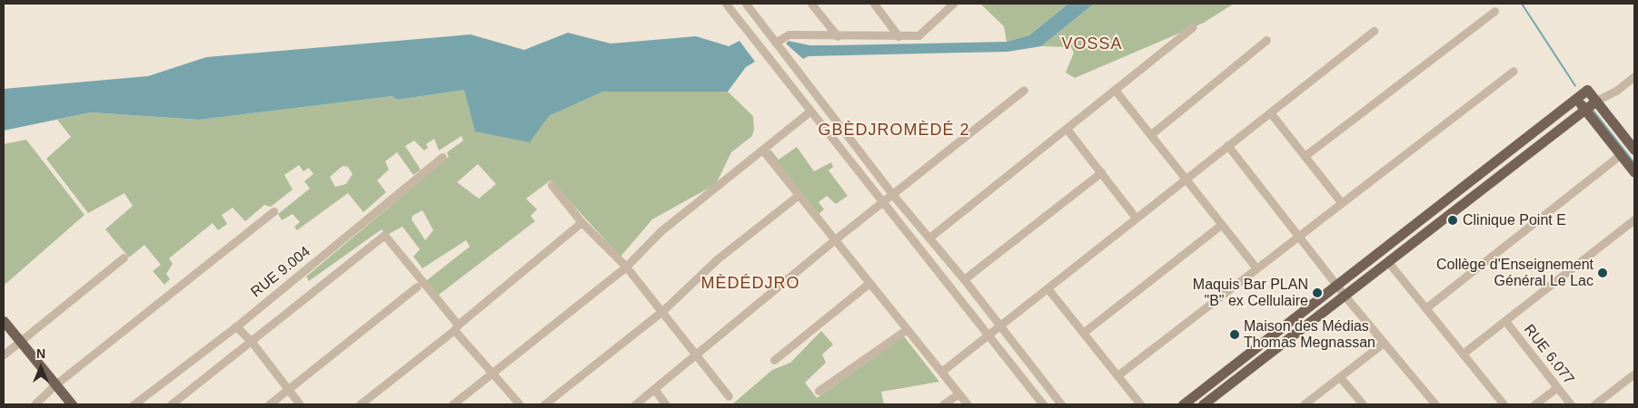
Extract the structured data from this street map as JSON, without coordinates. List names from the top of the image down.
{
  "streets": {
    "street": ["RUE 9.004", "RUE 6.077"]
  },
  "districts": ["VOSSA", "GBÈDJROMÈDÉ 2", "MÈDÉDJRO"],
  "places": [
    "Clinique Point E",
    "Collège d'Enseignement Général Le Lac",
    "Maquis Bar PLAN \"B\" ex Cellulaire",
    "Maison des Médias Thomas Megnassan"
  ],
  "north": "top"
}
